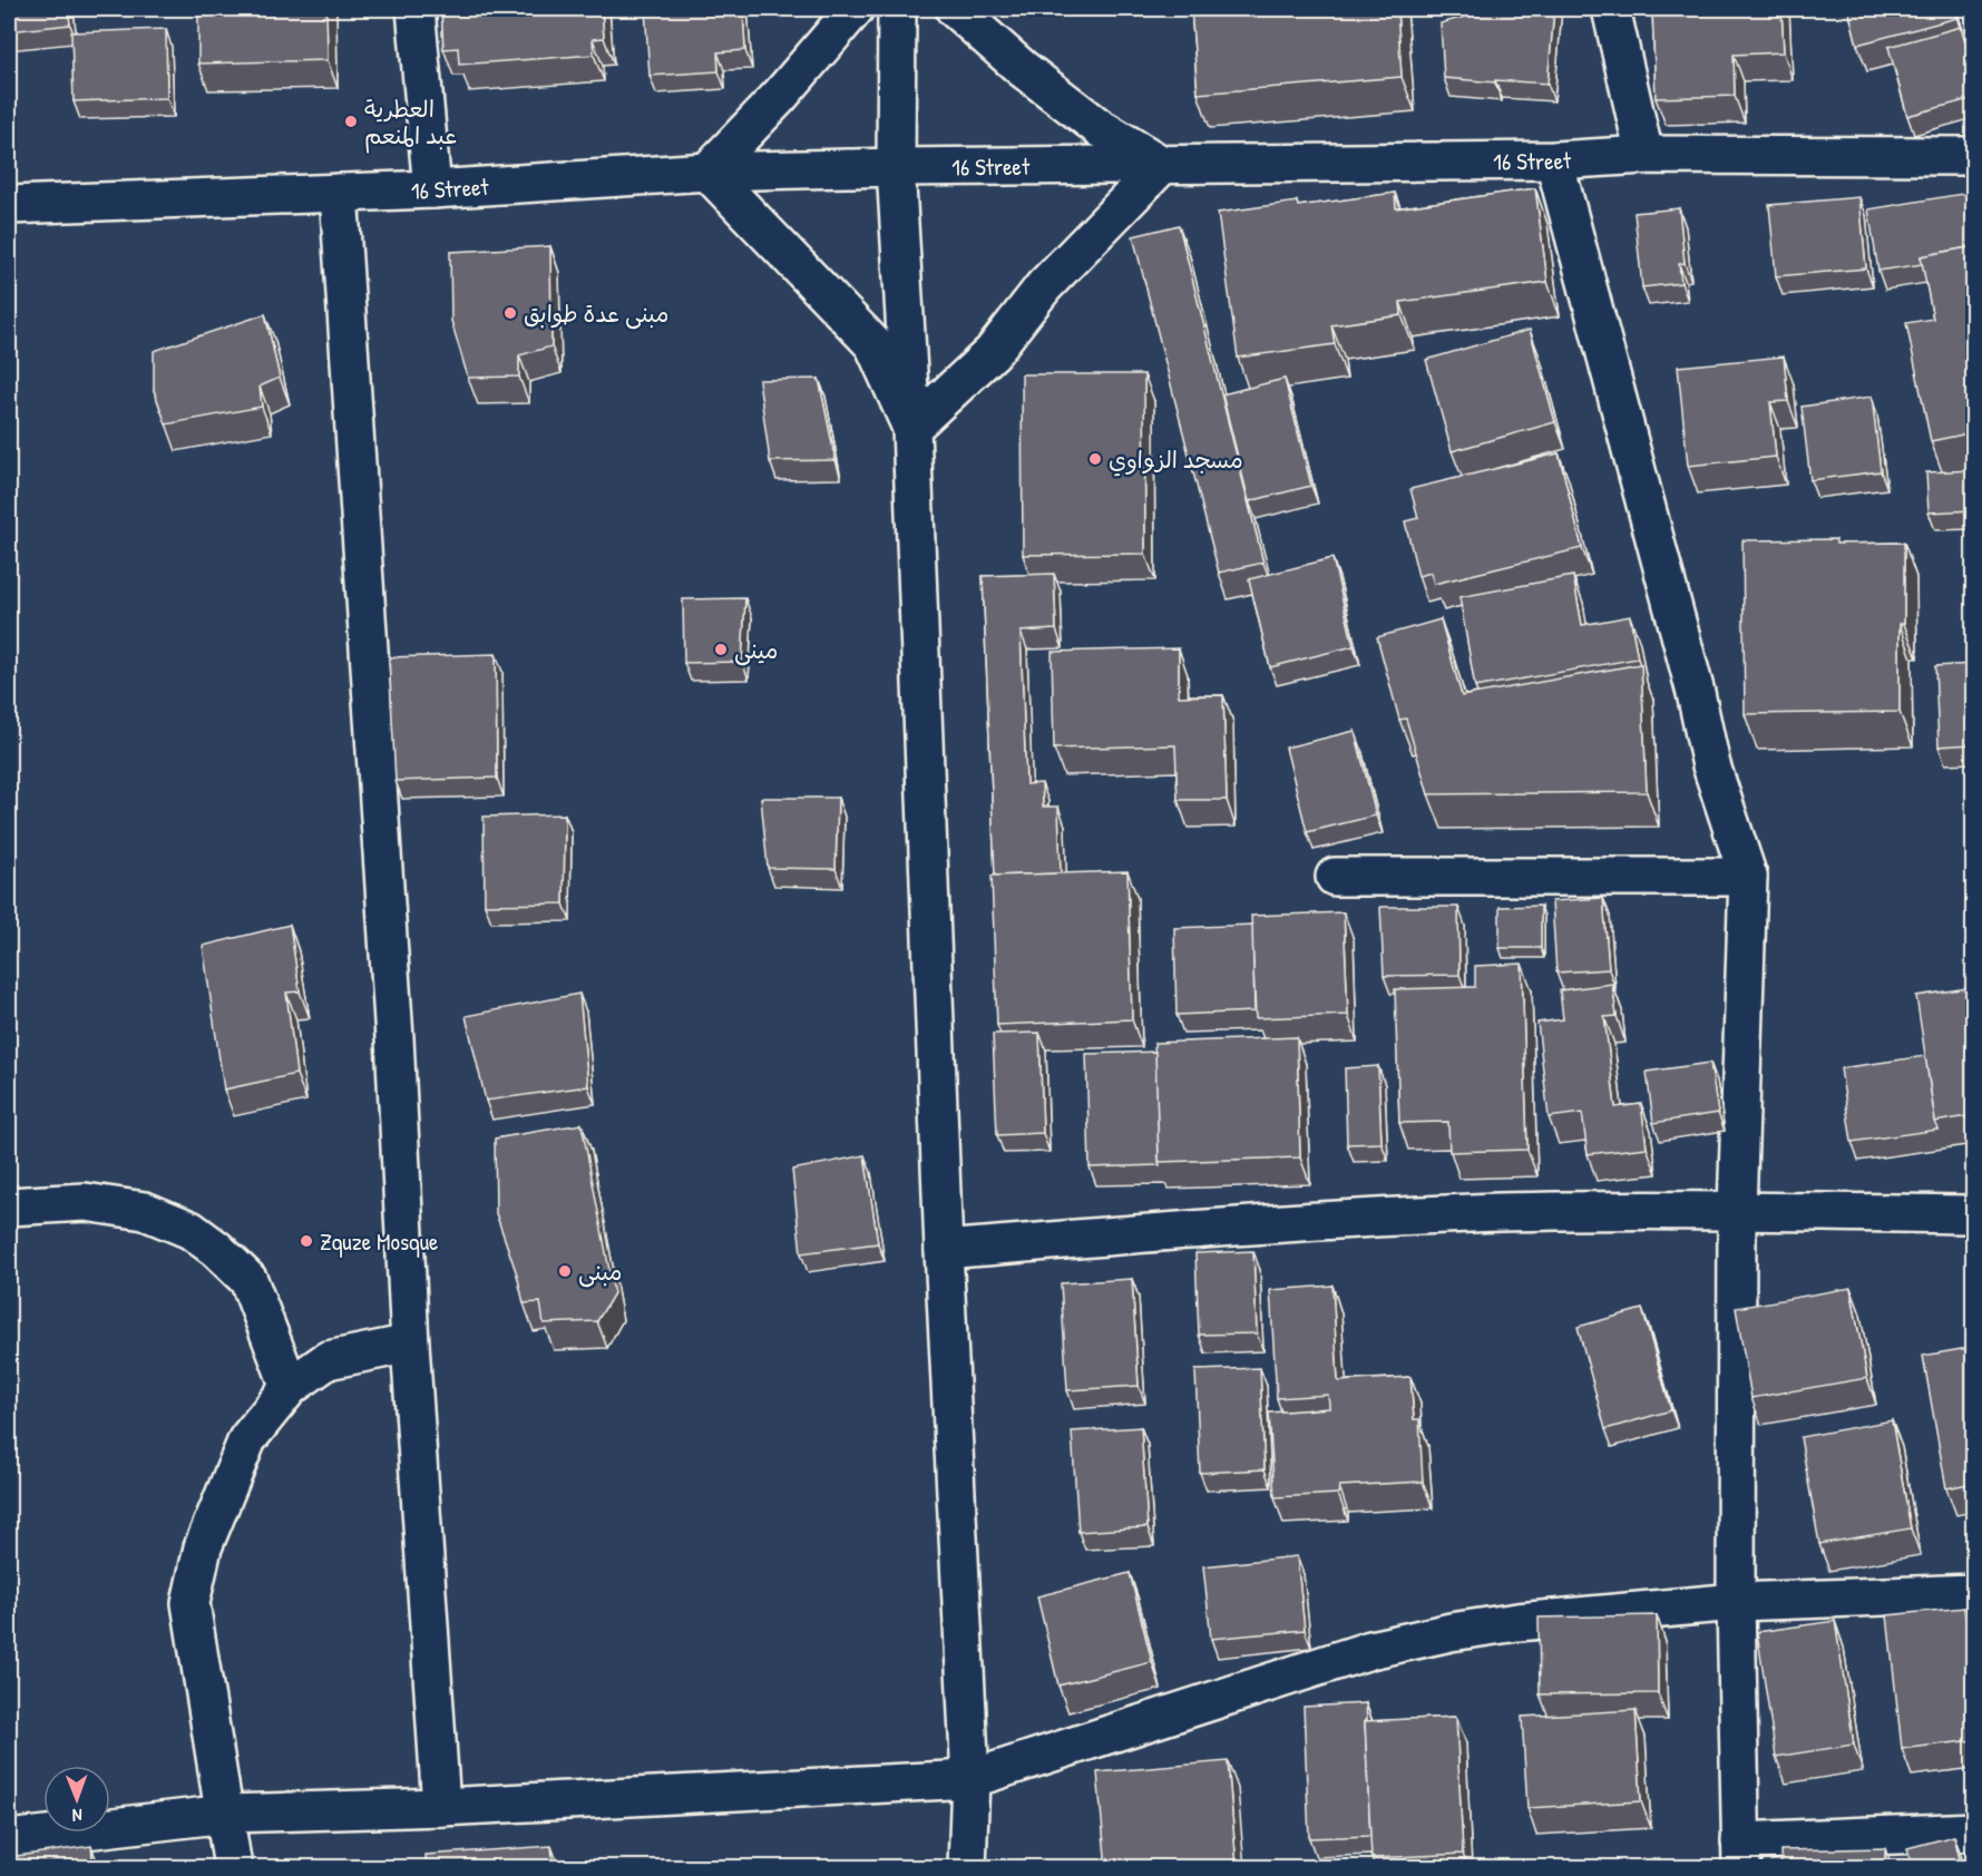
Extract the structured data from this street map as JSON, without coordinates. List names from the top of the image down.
{
  "streets": {
    "street": ["16 Street"]
  },
  "places": [
    "العطرية عبد المنعم",
    "مبنى عدة طوابق",
    "مسجد الزواوي",
    "مينى",
    "Zquze Mosque",
    "مبنى"
  ],
  "north": "bottom"
}
